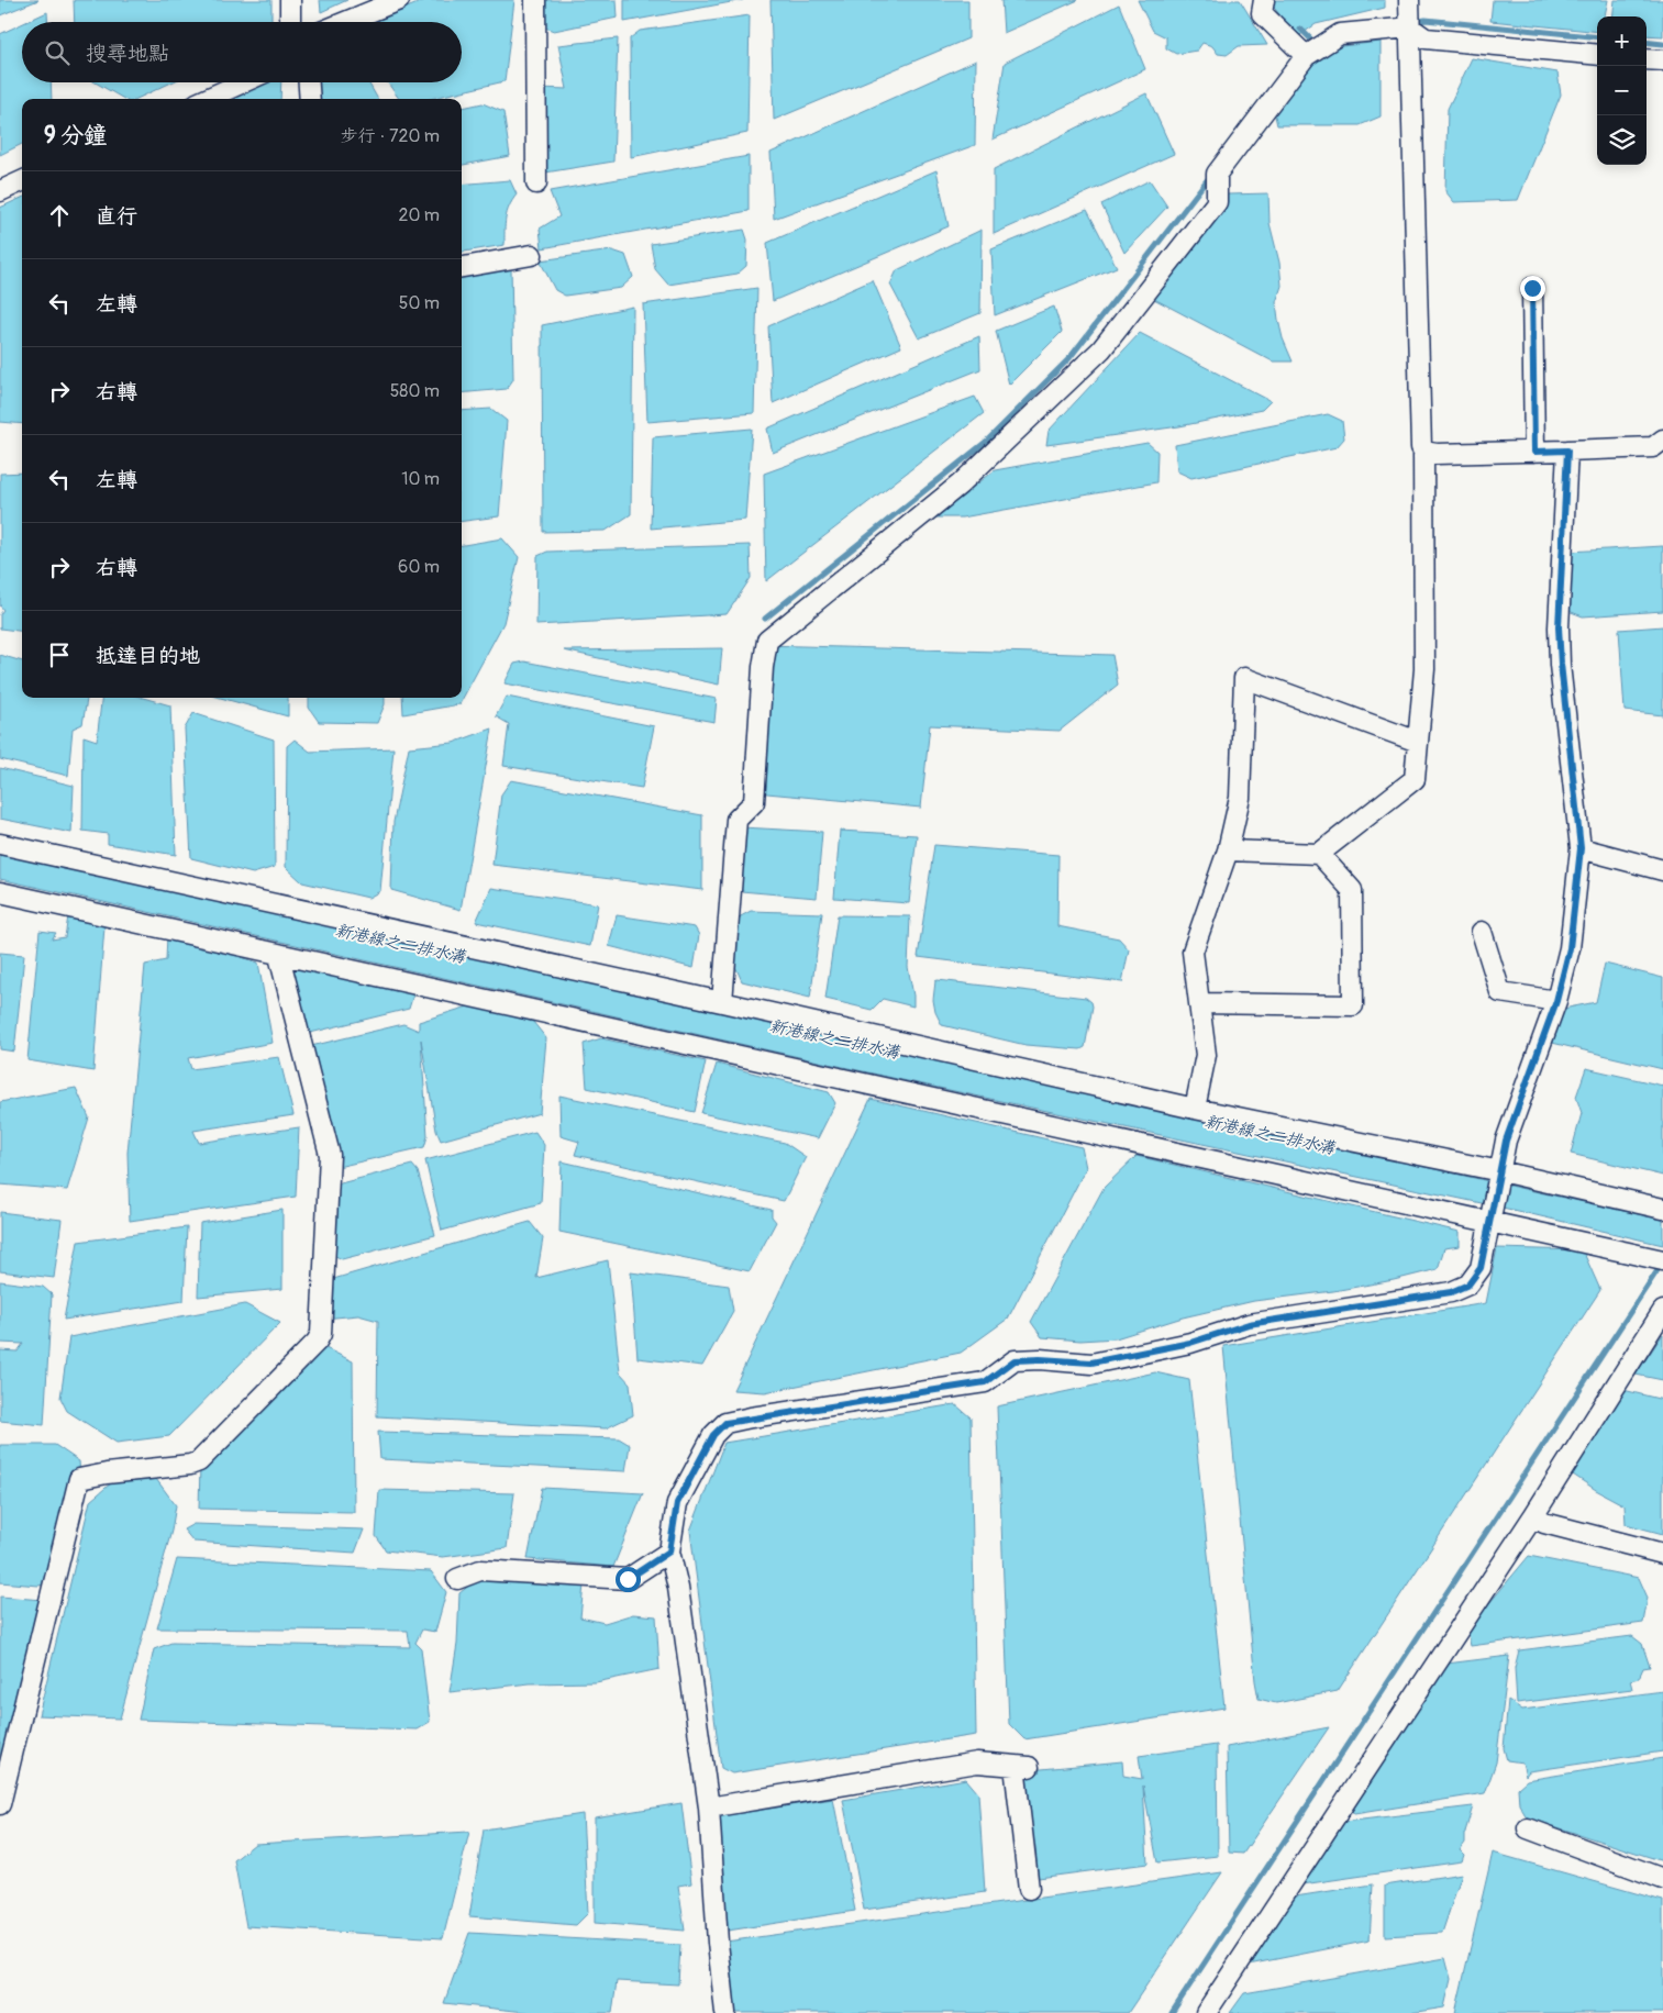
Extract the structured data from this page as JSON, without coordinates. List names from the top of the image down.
{
  "water": ["新港線之二排水溝"],
  "page": {
    "map_buttons": ["+", "−"],
    "search": "搜尋地點",
    "heading": ["9 分鐘", "步行 · 720 m"],
    "list": [
      ["直行", "20 m"],
      ["左轉", "50 m"],
      ["右轉", "580 m"],
      ["左轉", "10 m"],
      ["右轉", "60 m"],
      "抵達目的地"
    ]
  }
}
